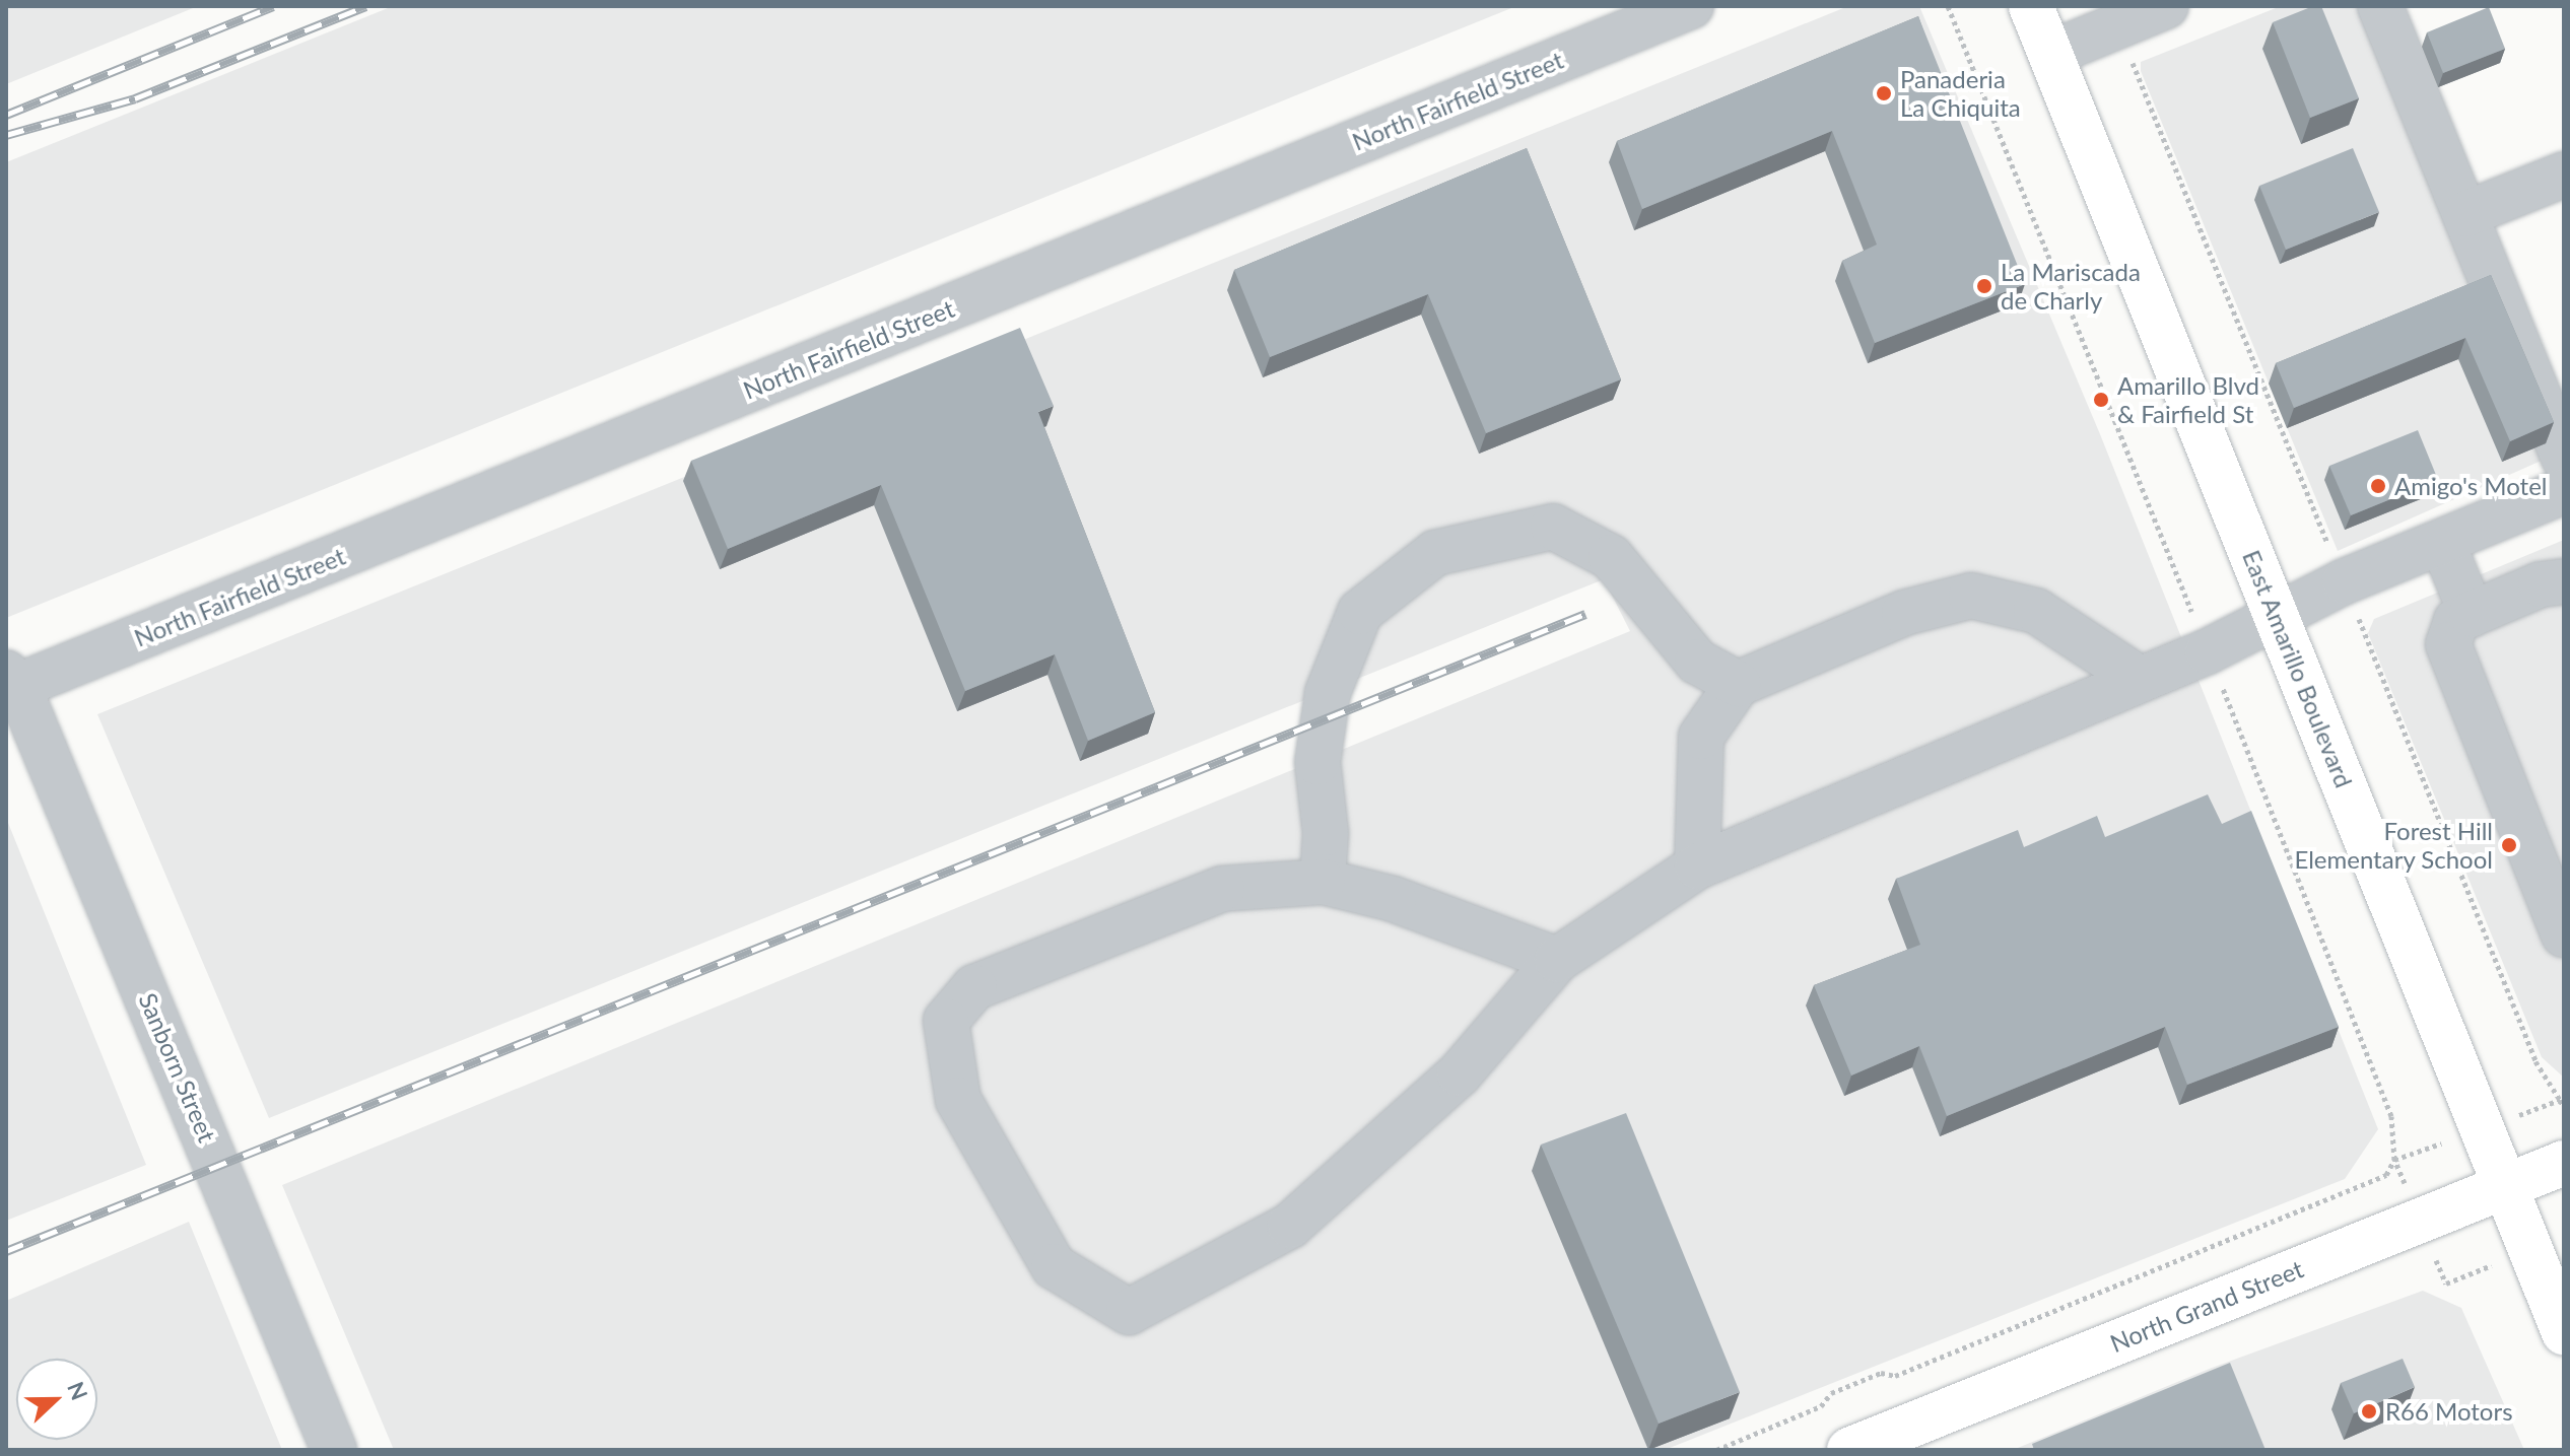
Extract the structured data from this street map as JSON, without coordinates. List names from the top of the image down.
{
  "streets": {
    "main road": ["East Amarillo Boulevard", "North Grand Street"],
    "street": ["North Fairfield Street", "Sanborn Street"]
  },
  "crossings": [
    ["North Fairfield Street", "Sanborn Street"],
    ["East Amarillo Boulevard", "North Grand Street"]
  ],
  "places": [
    "Panaderia La Chiquita",
    "La Mariscada de Charly",
    "Amarillo Blvd & Fairfield St",
    "Amigo's Motel",
    "Forest Hill Elementary School",
    "R66 Motors"
  ],
  "north": "right"
}
